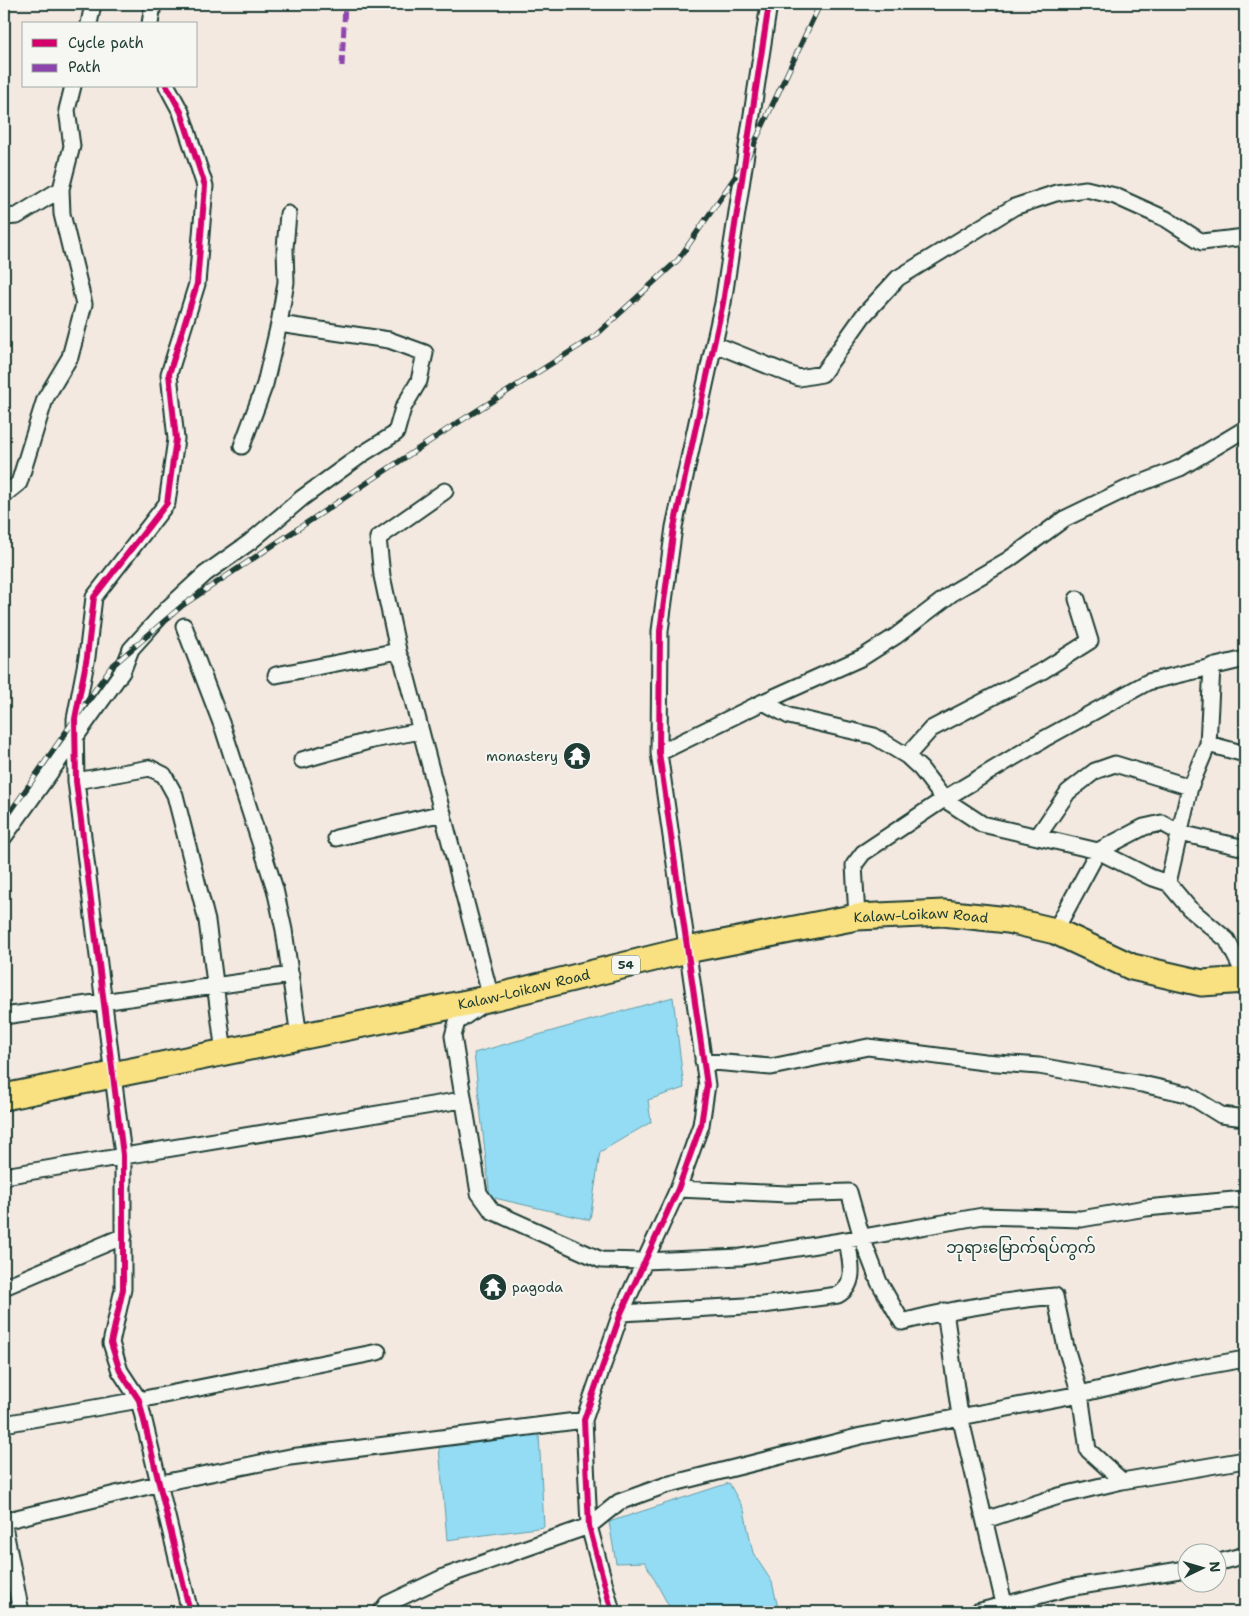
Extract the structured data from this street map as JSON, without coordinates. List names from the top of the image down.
{
  "streets": {
    "main road": ["Kalaw-Loikaw Road", "54"]
  },
  "districts": ["ဘုရားမြောက်ရပ်ကွက်"],
  "places": {
    "temple": ["monastery", "pagoda"]
  },
  "legend": ["Cycle path", "Path"],
  "north": "right"
}
